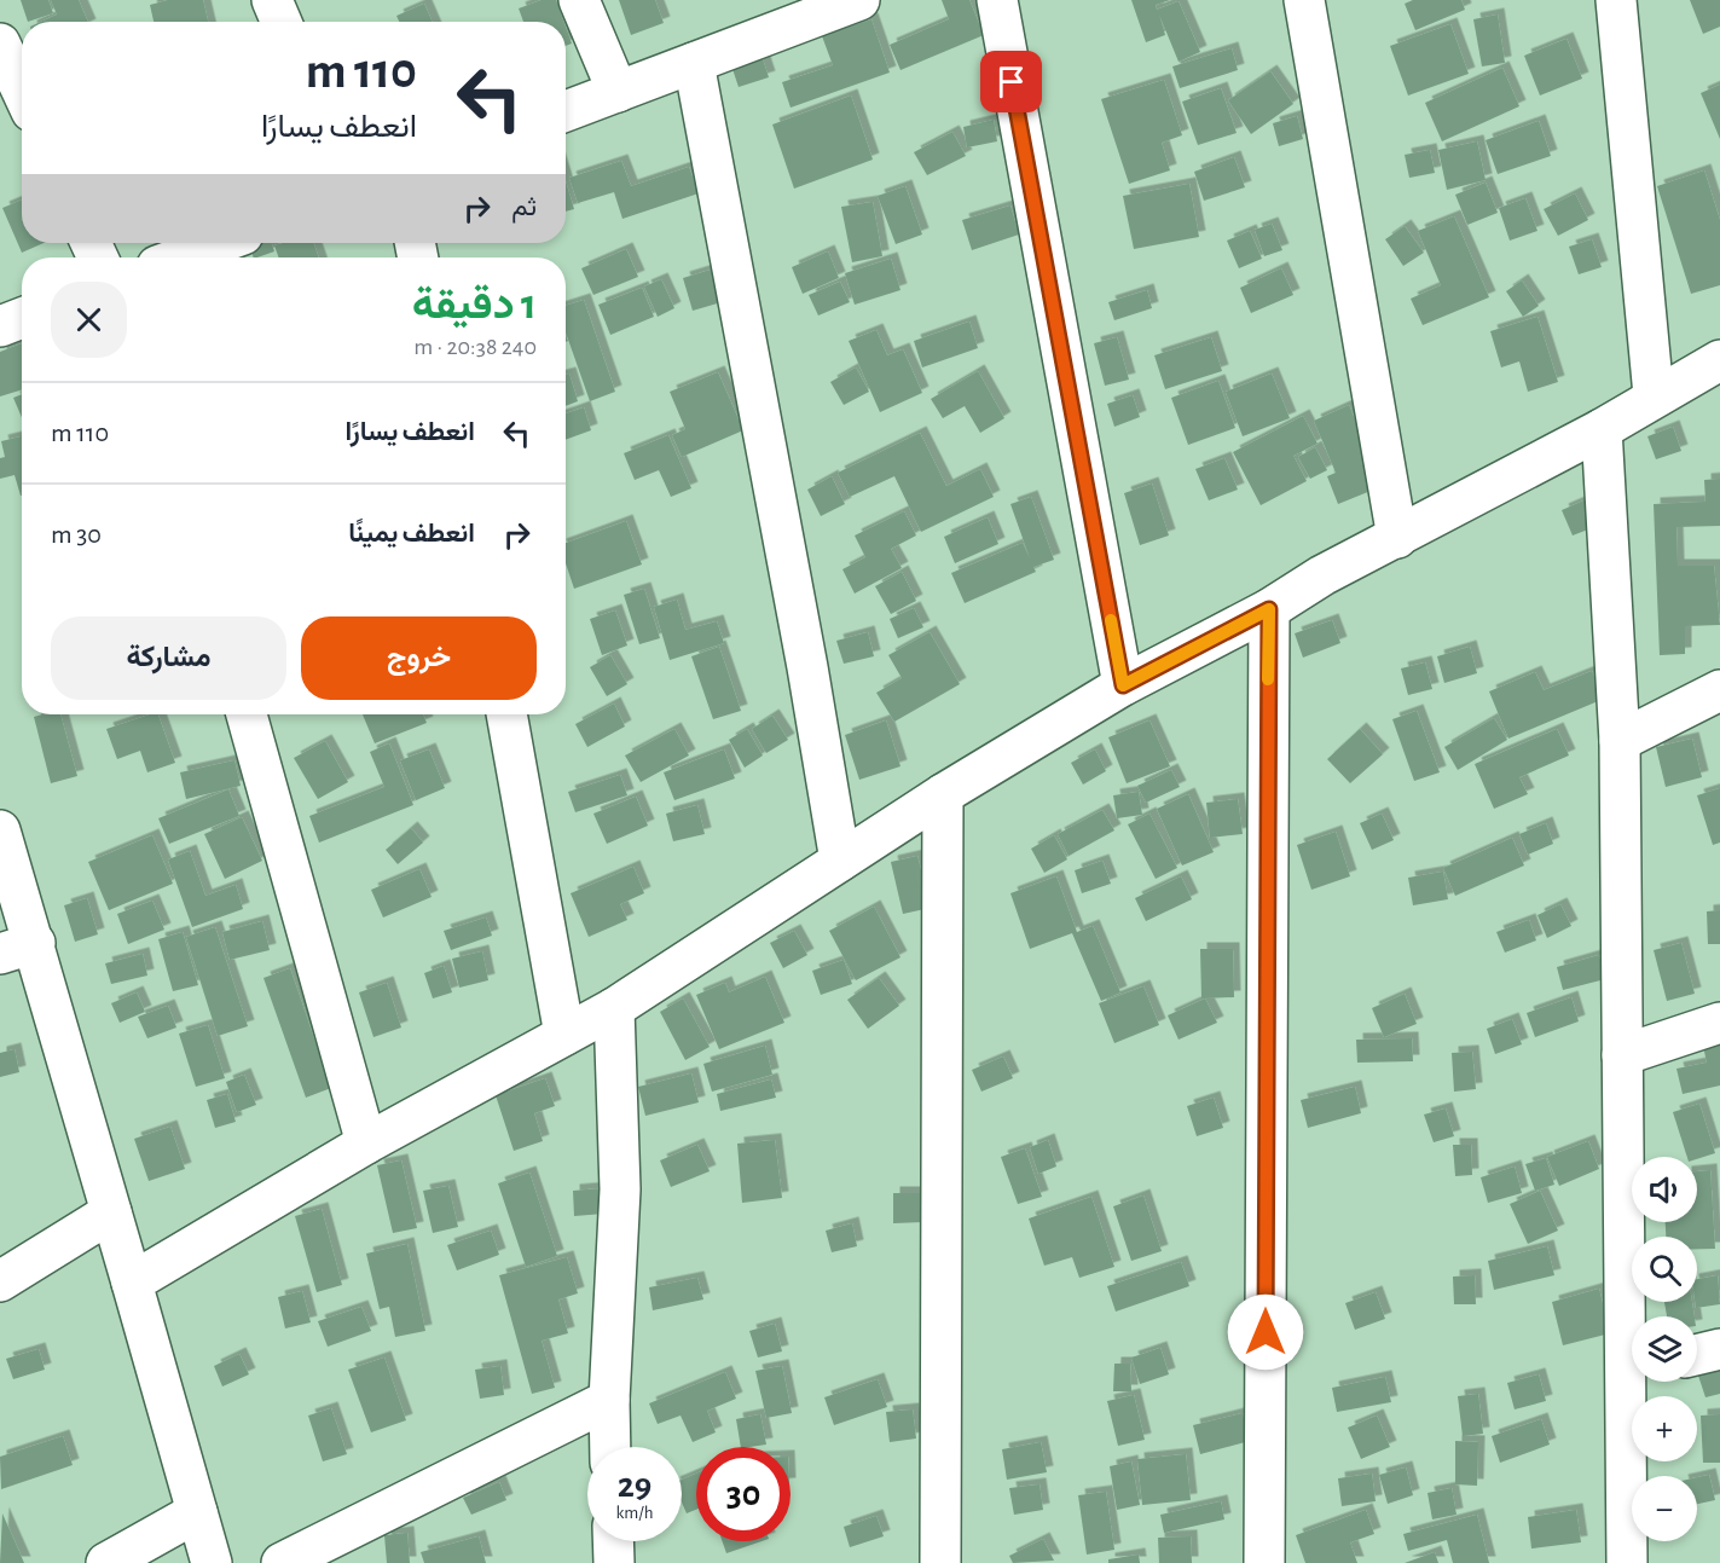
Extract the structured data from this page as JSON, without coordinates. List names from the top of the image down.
{
  "page": {
    "turn": ["110 m", "انعطف يسارًا"],
    "then": "ثم",
    "heading": ["1 دقيقة", "240 m · 20:38"],
    "list": [
      {
        "name": "انعطف يسارًا",
        "value": "110 m"
      },
      {
        "name": "انعطف يمينًا",
        "value": "30 m"
      }
    ],
    "buttons": ["خروج", "مشاركة"],
    "map_buttons": ["+", "−"],
    "speed": "29 km/h",
    "limit": "30"
  }
}
